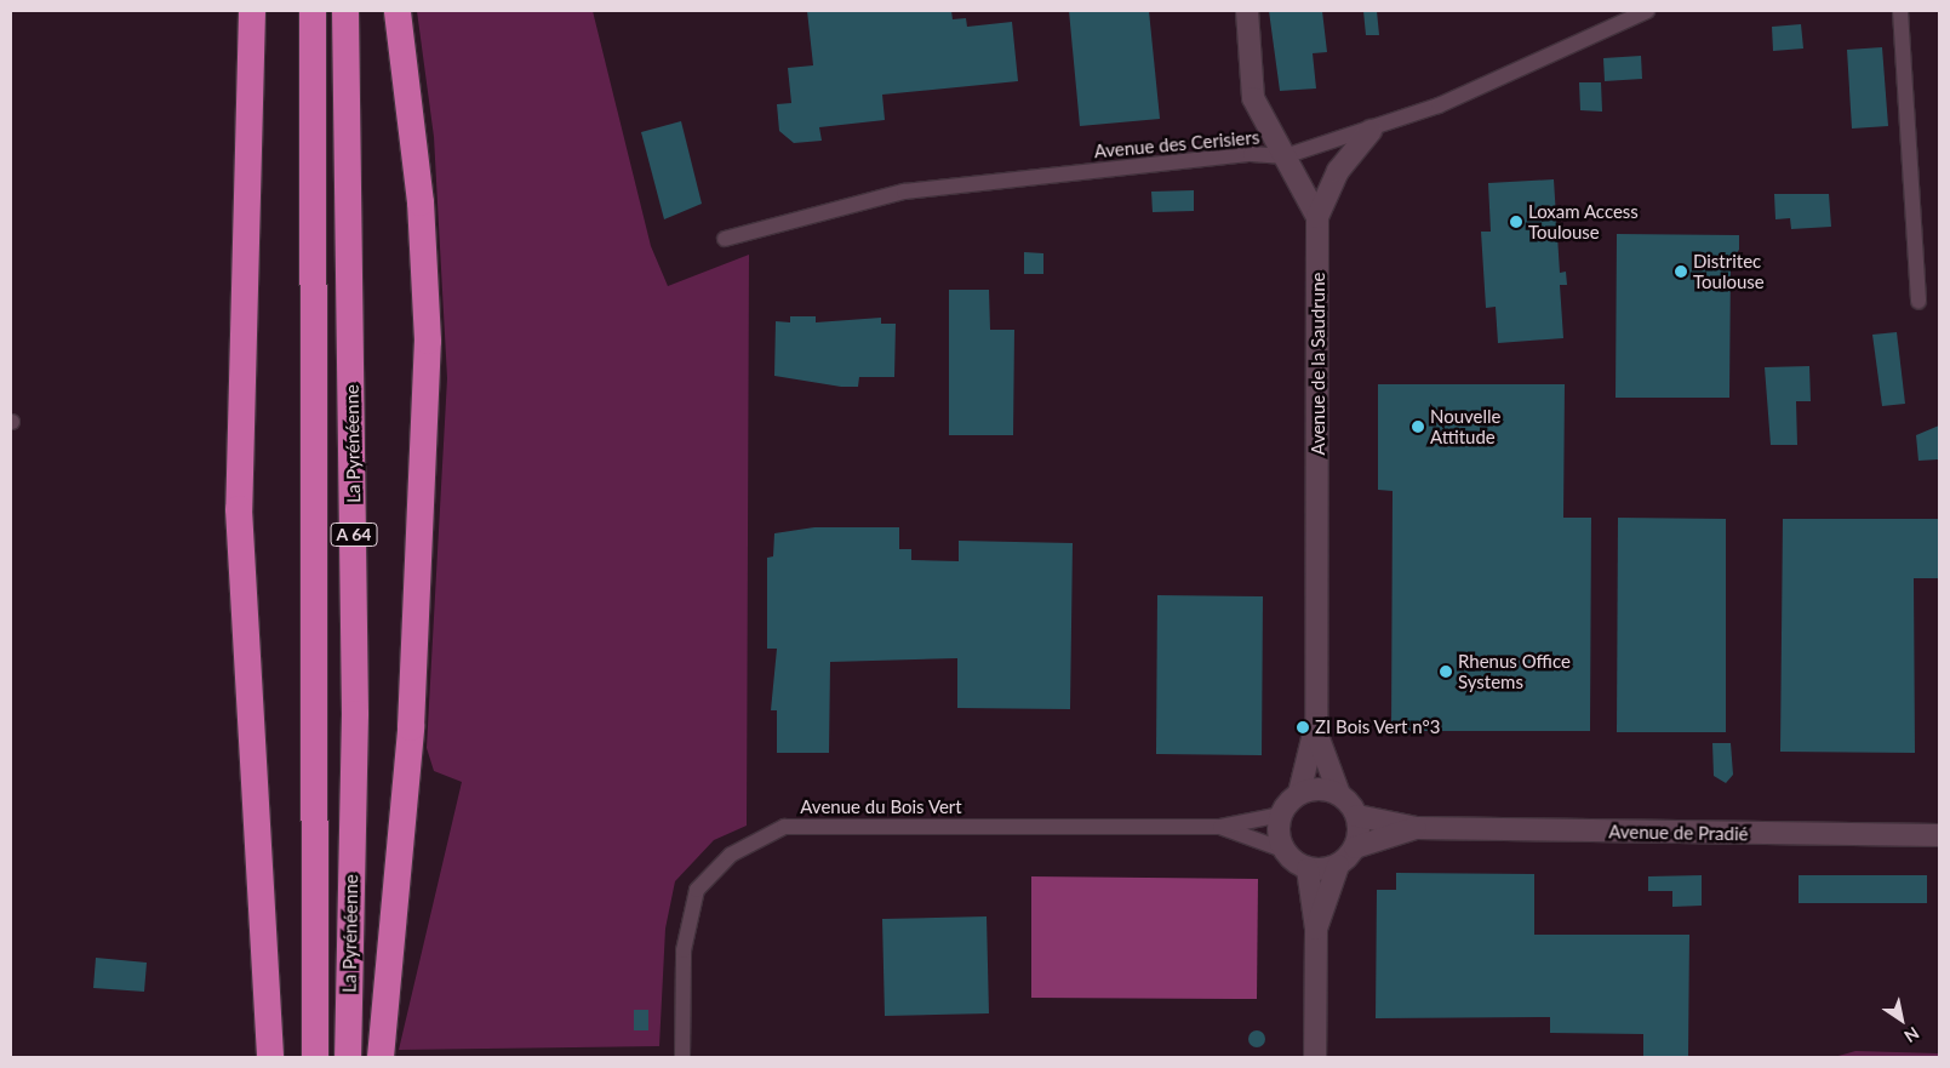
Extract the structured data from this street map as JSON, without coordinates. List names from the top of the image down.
{
  "streets": {
    "highway": ["La Pyrénéenne", "A 64"],
    "street": [
      "Avenue des Cerisiers",
      "Avenue de la Saudrune",
      "Avenue du Bois Vert",
      "Avenue de Pradié"
    ]
  },
  "crossings": [
    ["Avenue des Cerisiers", "Avenue de la Saudrune"],
    ["Avenue de la Saudrune", "Avenue du Bois Vert"],
    ["Avenue de la Saudrune", "Avenue de Pradié"],
    ["Avenue du Bois Vert", "Avenue de Pradié"]
  ],
  "places": [
    "Loxam Access Toulouse",
    "Distritec Toulouse",
    "Nouvelle Attitude",
    "Rhenus Office Systems",
    "ZI Bois Vert n°3"
  ],
  "north": "bottom right"
}
